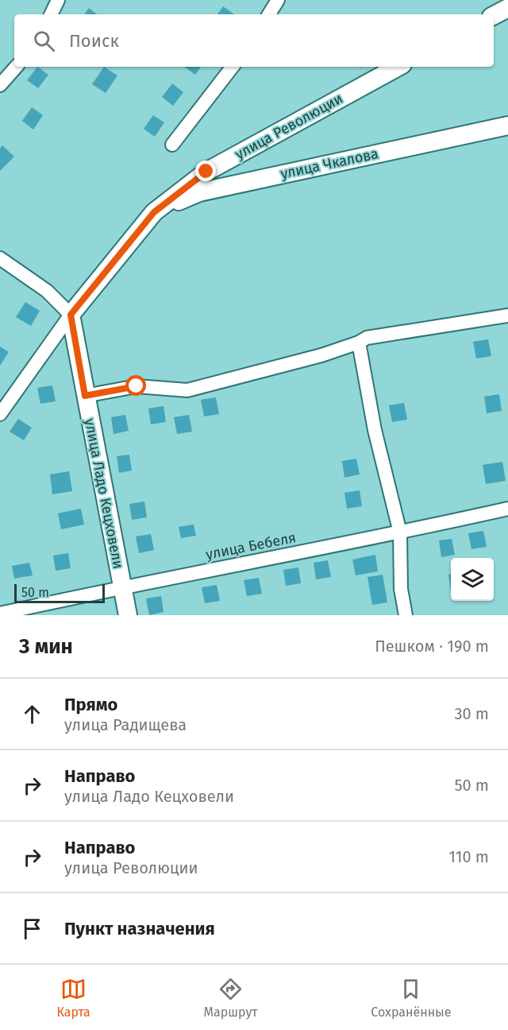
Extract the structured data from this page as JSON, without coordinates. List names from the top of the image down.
{
  "streets": {
    "main road": ["улица Революции", "улица Чкалова", "улица Ладо Кецховели"],
    "street": ["улица Бебеля"]
  },
  "crossings": [
    ["улица Революции", "улица Чкалова"],
    ["улица Революции", "улица Ладо Кецховели"],
    ["улица Ладо Кецховели", "улица Бебеля"]
  ],
  "scale_bar": "50 m",
  "page": {
    "search": "Поиск",
    "scale": "50 m",
    "heading": ["3 мин", "Пешком · 190 m"],
    "list": [
      ["Прямо", "улица Радищева", "30 m"],
      ["Направо", "улица Ладо Кецховели", "50 m"],
      ["Направо", "улица Революции", "110 m"],
      "Пункт назначения"
    ],
    "nav": ["Карта", "Маршрут", "Сохранённые"]
  }
}
